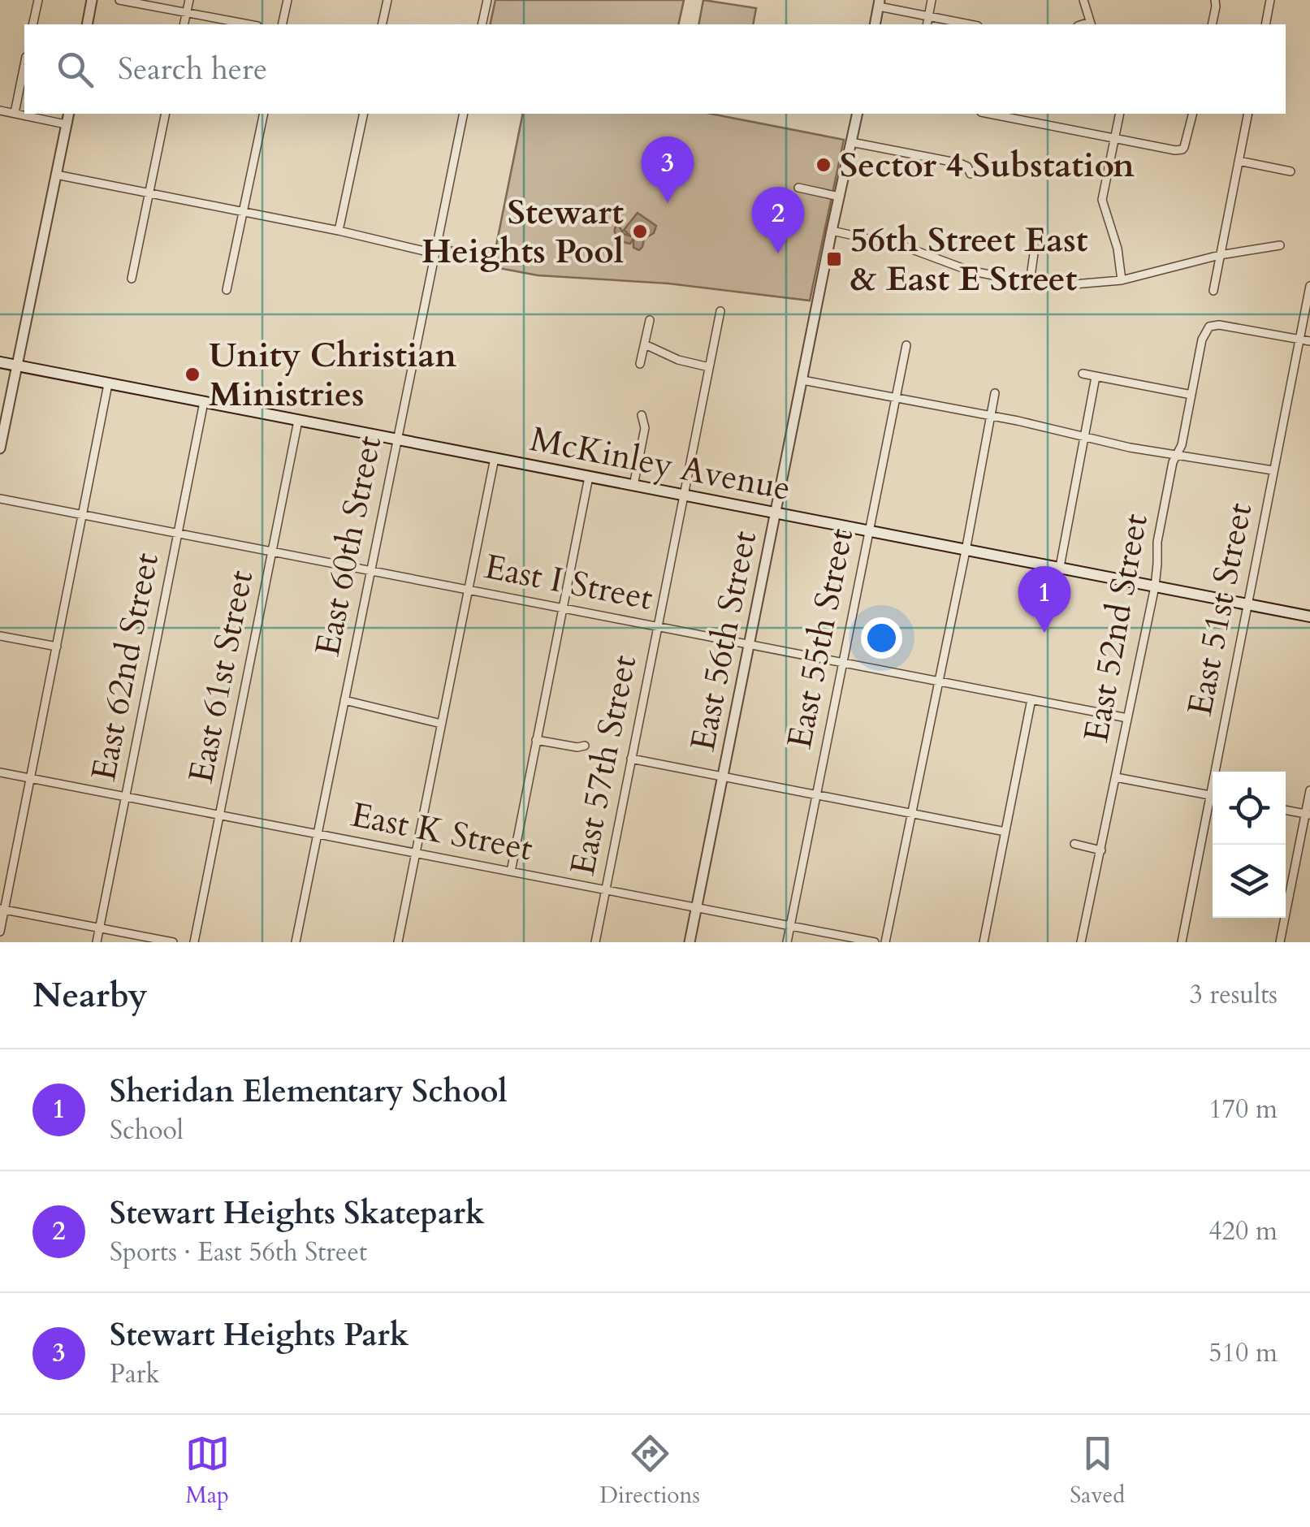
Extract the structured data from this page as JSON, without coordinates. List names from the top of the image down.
{
  "streets": {
    "main road": ["McKinley Avenue"],
    "street": [
      "East 60th Street",
      "East I Street",
      "East 51st Street",
      "East 52nd Street",
      "East 55th Street",
      "East 56th Street",
      "East 62nd Street",
      "East 61st Street",
      "East 57th Street",
      "East K Street"
    ]
  },
  "crossings": [
    ["McKinley Avenue", "East 60th Street"],
    ["McKinley Avenue", "East 51st Street"],
    ["McKinley Avenue", "East 52nd Street"],
    ["McKinley Avenue", "East 55th Street"],
    ["McKinley Avenue", "East 56th Street"],
    ["McKinley Avenue", "East 62nd Street"],
    ["McKinley Avenue", "East 61st Street"],
    ["McKinley Avenue", "East 57th Street"],
    ["East 60th Street", "East I Street"],
    ["East 60th Street", "East K Street"],
    ["East I Street", "East 52nd Street"],
    ["East I Street", "East 55th Street"],
    ["East I Street", "East 56th Street"],
    ["East I Street", "East 62nd Street"],
    ["East I Street", "East 61st Street"],
    ["East I Street", "East 57th Street"],
    ["East 51st Street", "East 52nd Street"],
    ["East 55th Street", "East K Street"],
    ["East 56th Street", "East K Street"],
    ["East 62nd Street", "East K Street"],
    ["East 61st Street", "East K Street"],
    ["East 57th Street", "East K Street"]
  ],
  "places": {
    "other": ["Sector 4 Substation", "Stewart Heights Pool", "Unity Christian Ministries"],
    "transit": ["56th Street East & East E Street"]
  },
  "page": {
    "search": "Search here",
    "pins": ["3", "2", "1"],
    "heading": ["Nearby", "3 results"],
    "list": [
      {
        "mark": "1",
        "name": "Sheridan Elementary School",
        "note": "School",
        "value": "170 m"
      },
      {
        "mark": "2",
        "name": "Stewart Heights Skatepark",
        "note": "Sports · East 56th Street",
        "value": "420 m"
      },
      {
        "mark": "3",
        "name": "Stewart Heights Park",
        "note": "Park",
        "value": "510 m"
      }
    ],
    "nav": ["Map", "Directions", "Saved"]
  }
}
